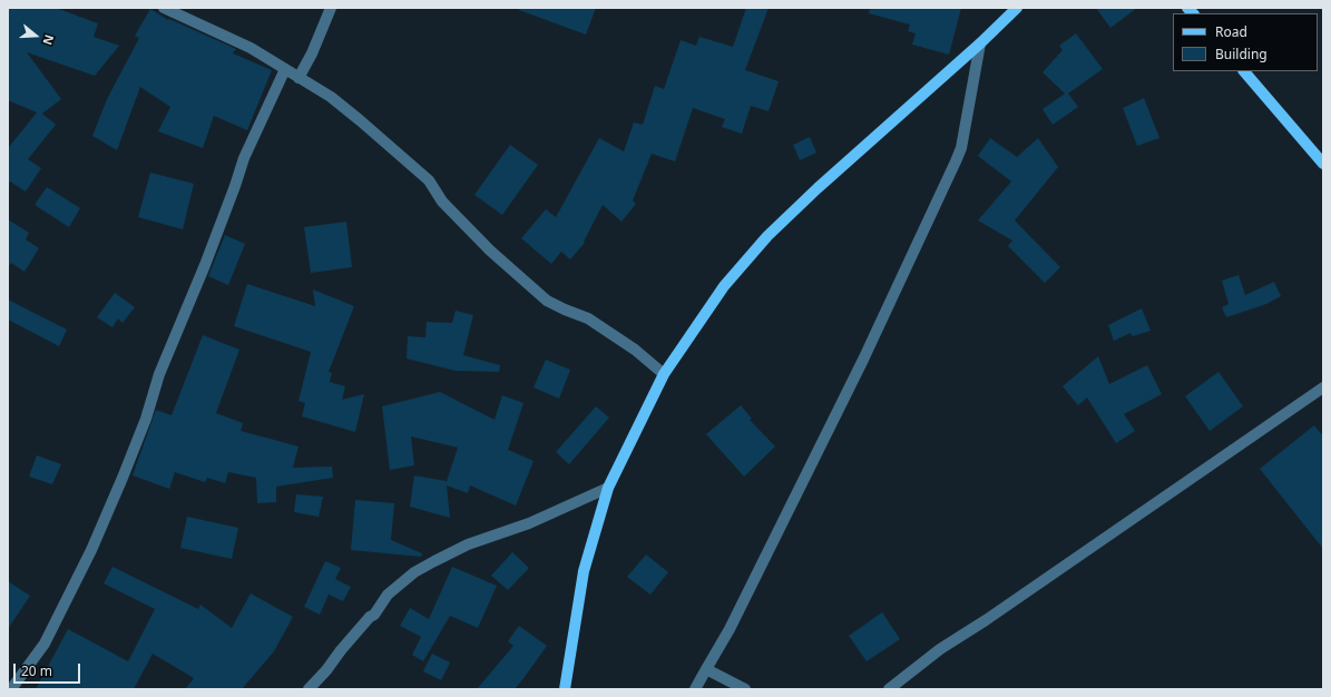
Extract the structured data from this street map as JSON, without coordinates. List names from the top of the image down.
{
  "legend": ["Road", "Building"],
  "scale_bar": "20 m",
  "north": "right"
}
